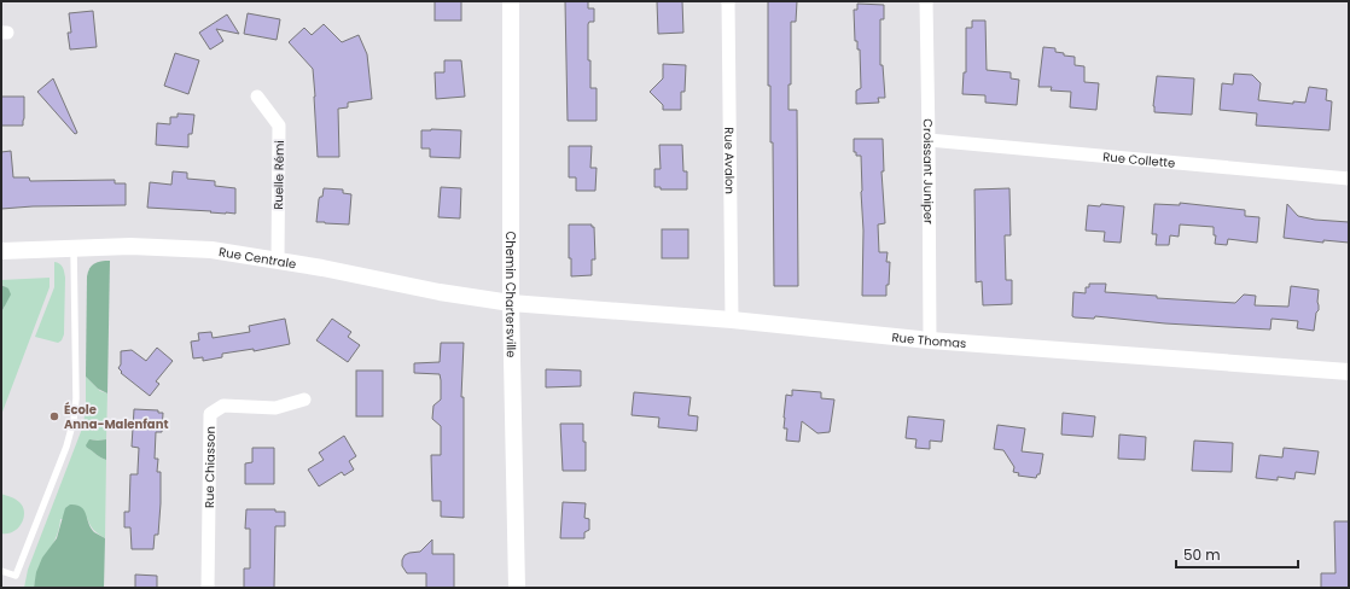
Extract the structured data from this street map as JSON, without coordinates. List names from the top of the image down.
{
  "streets": {
    "street": [
      "Rue Collette",
      "Rue Avalon",
      "Croissant Juniper",
      "Ruelle Rémi",
      "Rue Centrale",
      "Chemin Chartersville",
      "Rue Thomas",
      "Rue Chiasson"
    ]
  },
  "crossings": [
    ["Rue Collette", "Croissant Juniper"],
    ["Rue Avalon", "Rue Thomas"],
    ["Croissant Juniper", "Rue Thomas"],
    ["Ruelle Rémi", "Rue Centrale"],
    ["Rue Centrale", "Chemin Chartersville"],
    ["Rue Centrale", "Rue Thomas"],
    ["Chemin Chartersville", "Rue Thomas"]
  ],
  "places": ["École Anna-Malenfant"],
  "scale_bar": "50 m"
}
